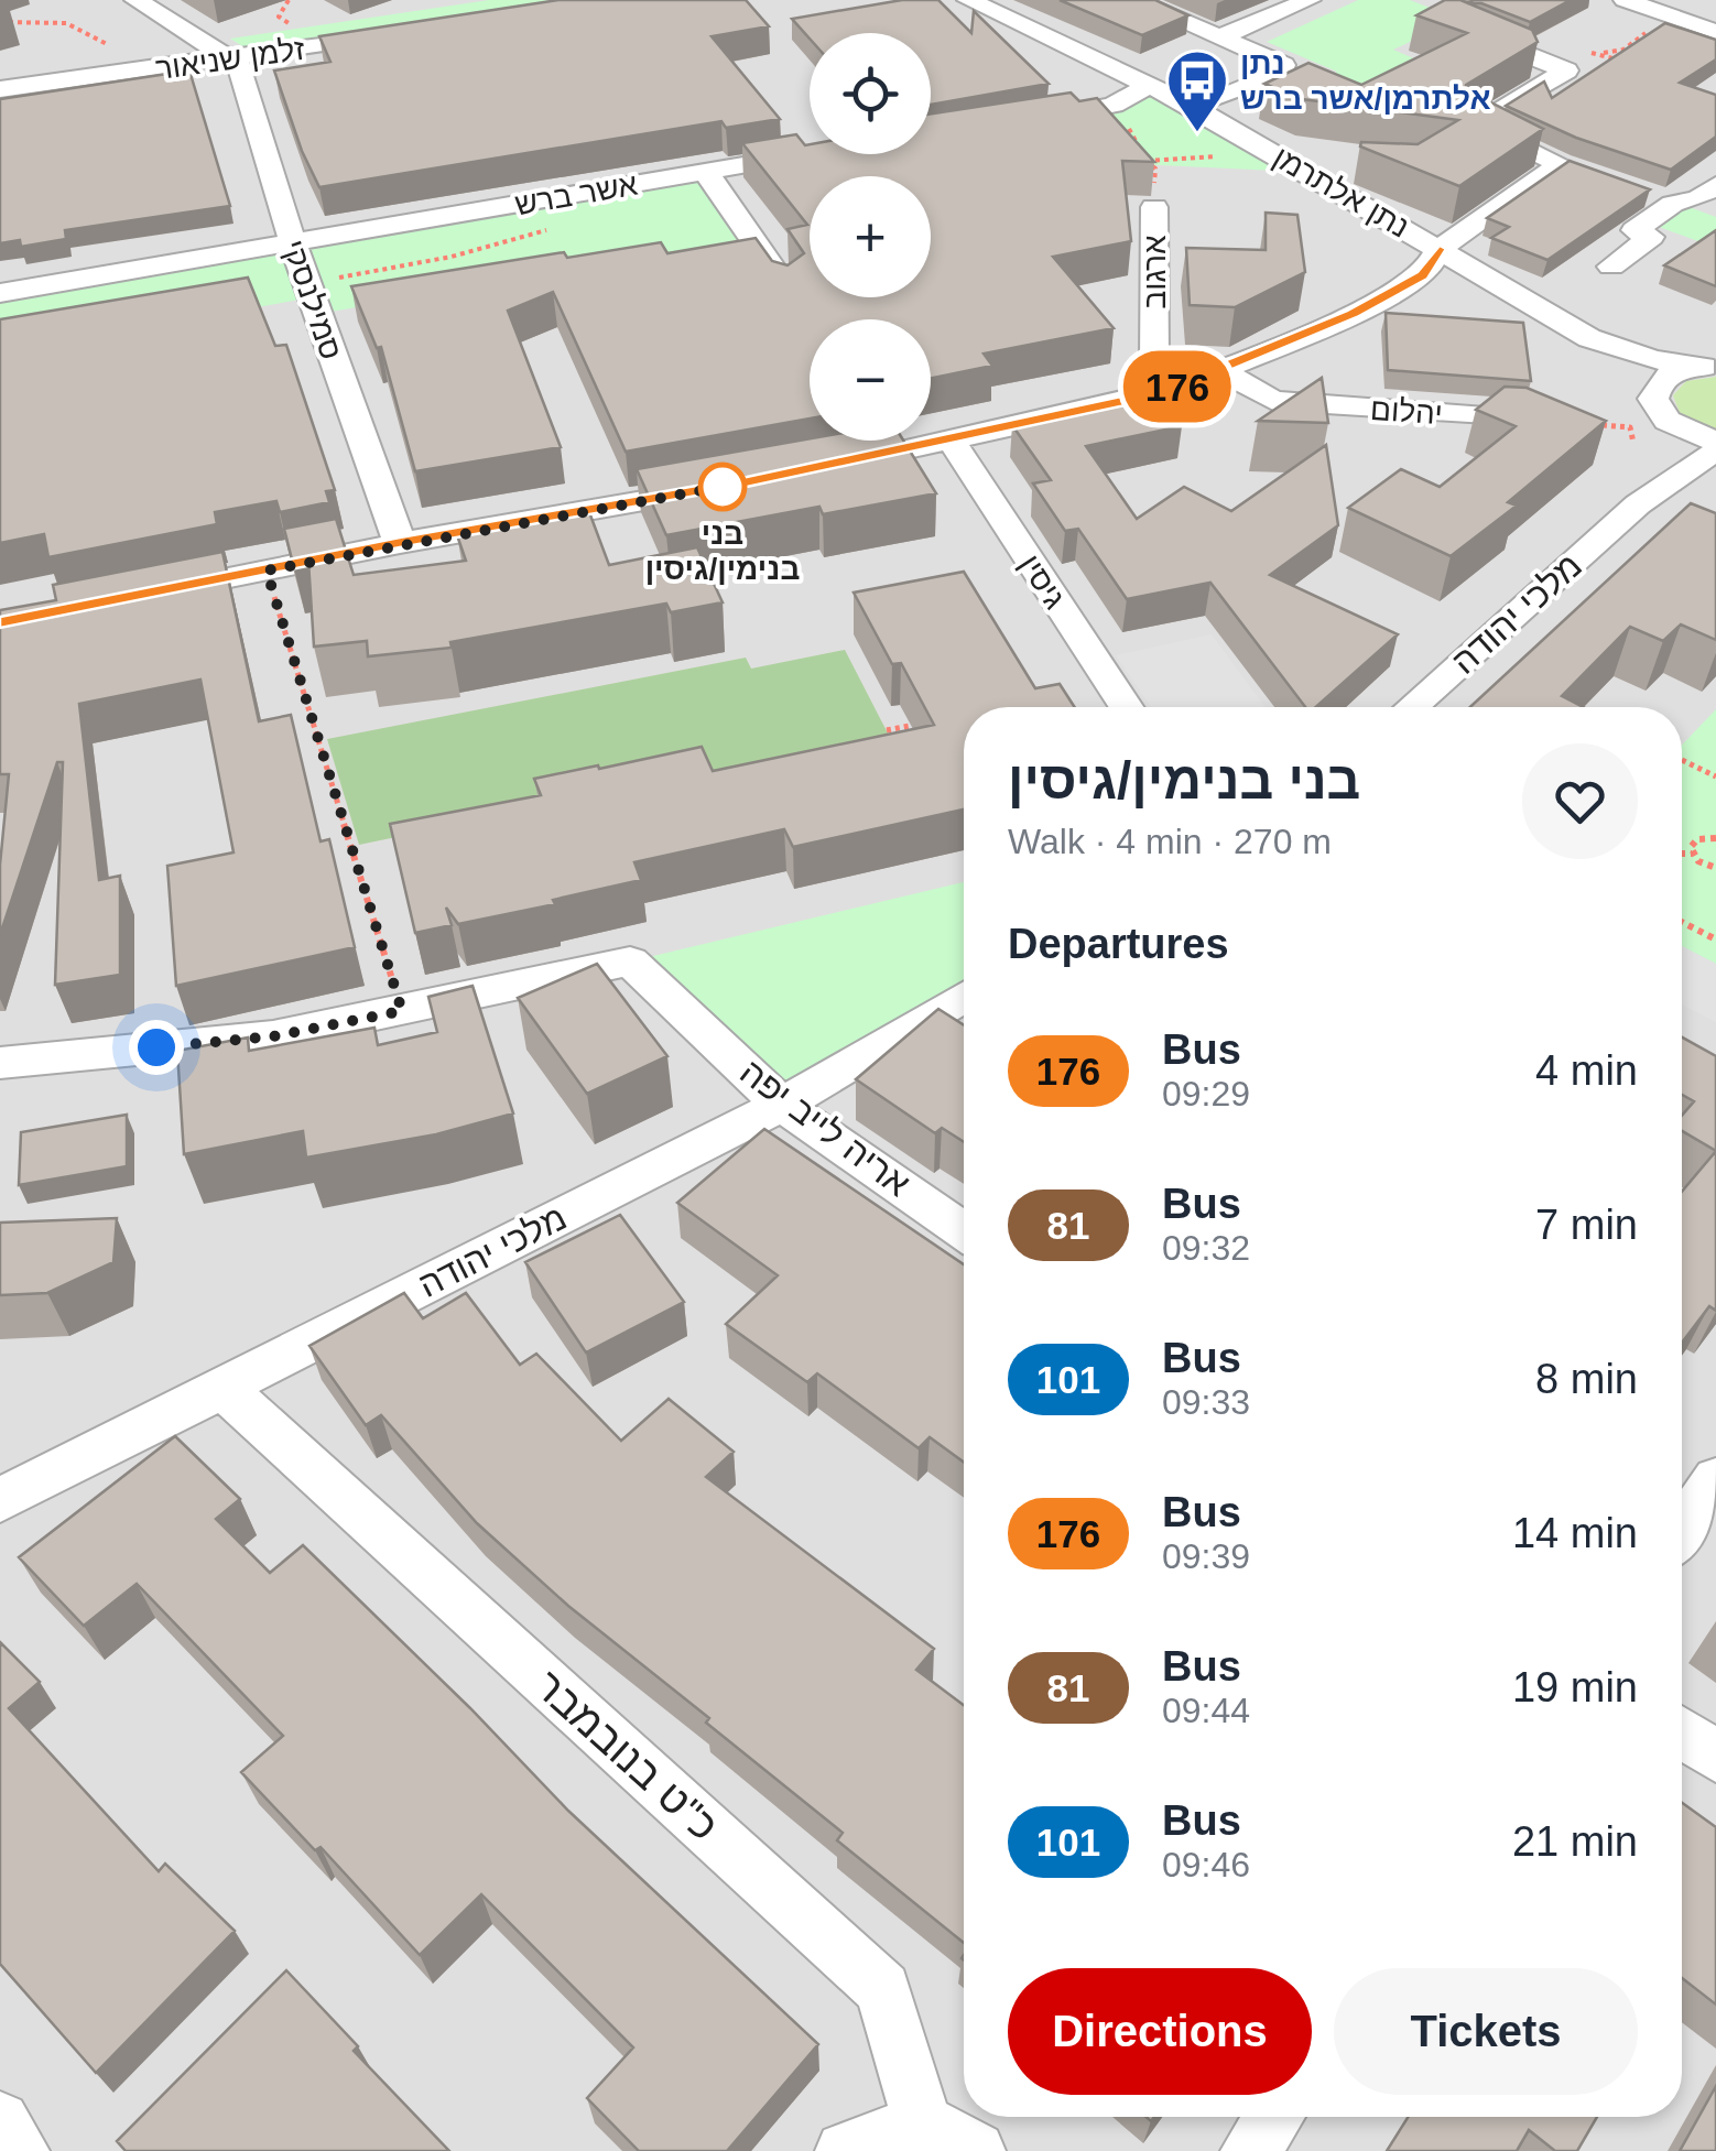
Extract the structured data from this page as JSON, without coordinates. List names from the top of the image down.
{
  "streets": {
    "street": [
      "זלמן שניאור",
      "נתן אלתרמן",
      "אשר ברש",
      "ארגוב",
      "סמילנסקי",
      "יהלום",
      "גיסין",
      "מלכי יהודה",
      "אריה לייב יפה",
      "כ\"ט בנובמבר"
    ]
  },
  "crossings": [
    ["זלמן שניאור", "סמילנסקי"],
    ["נתן אלתרמן", "מלכי יהודה"],
    ["אשר ברש", "סמילנסקי"],
    ["מלכי יהודה", "אריה לייב יפה"],
    ["מלכי יהודה", "כ\"ט בנובמבר"]
  ],
  "places": {
    "bus stop": ["נתן אלתרמן/אשר ברש"],
    "other": ["בני בנימין/גיסין"]
  },
  "lines": ["bus line 176"],
  "page": {
    "on_map": "176",
    "map_buttons": ["+", "−"],
    "heading": [
      ["בני בנימין/גיסין", "Walk · 4 min · 270 m"],
      "Departures"
    ],
    "list": [
      {
        "mark": "176",
        "name": "Bus",
        "note": "09:29",
        "value": "4 min"
      },
      {
        "mark": "81",
        "name": "Bus",
        "note": "09:32",
        "value": "7 min"
      },
      {
        "mark": "101",
        "name": "Bus",
        "note": "09:33",
        "value": "8 min"
      },
      {
        "mark": "176",
        "name": "Bus",
        "note": "09:39",
        "value": "14 min"
      },
      {
        "mark": "81",
        "name": "Bus",
        "note": "09:44",
        "value": "19 min"
      },
      {
        "mark": "101",
        "name": "Bus",
        "note": "09:46",
        "value": "21 min"
      }
    ],
    "buttons": ["Directions", "Tickets"]
  }
}
